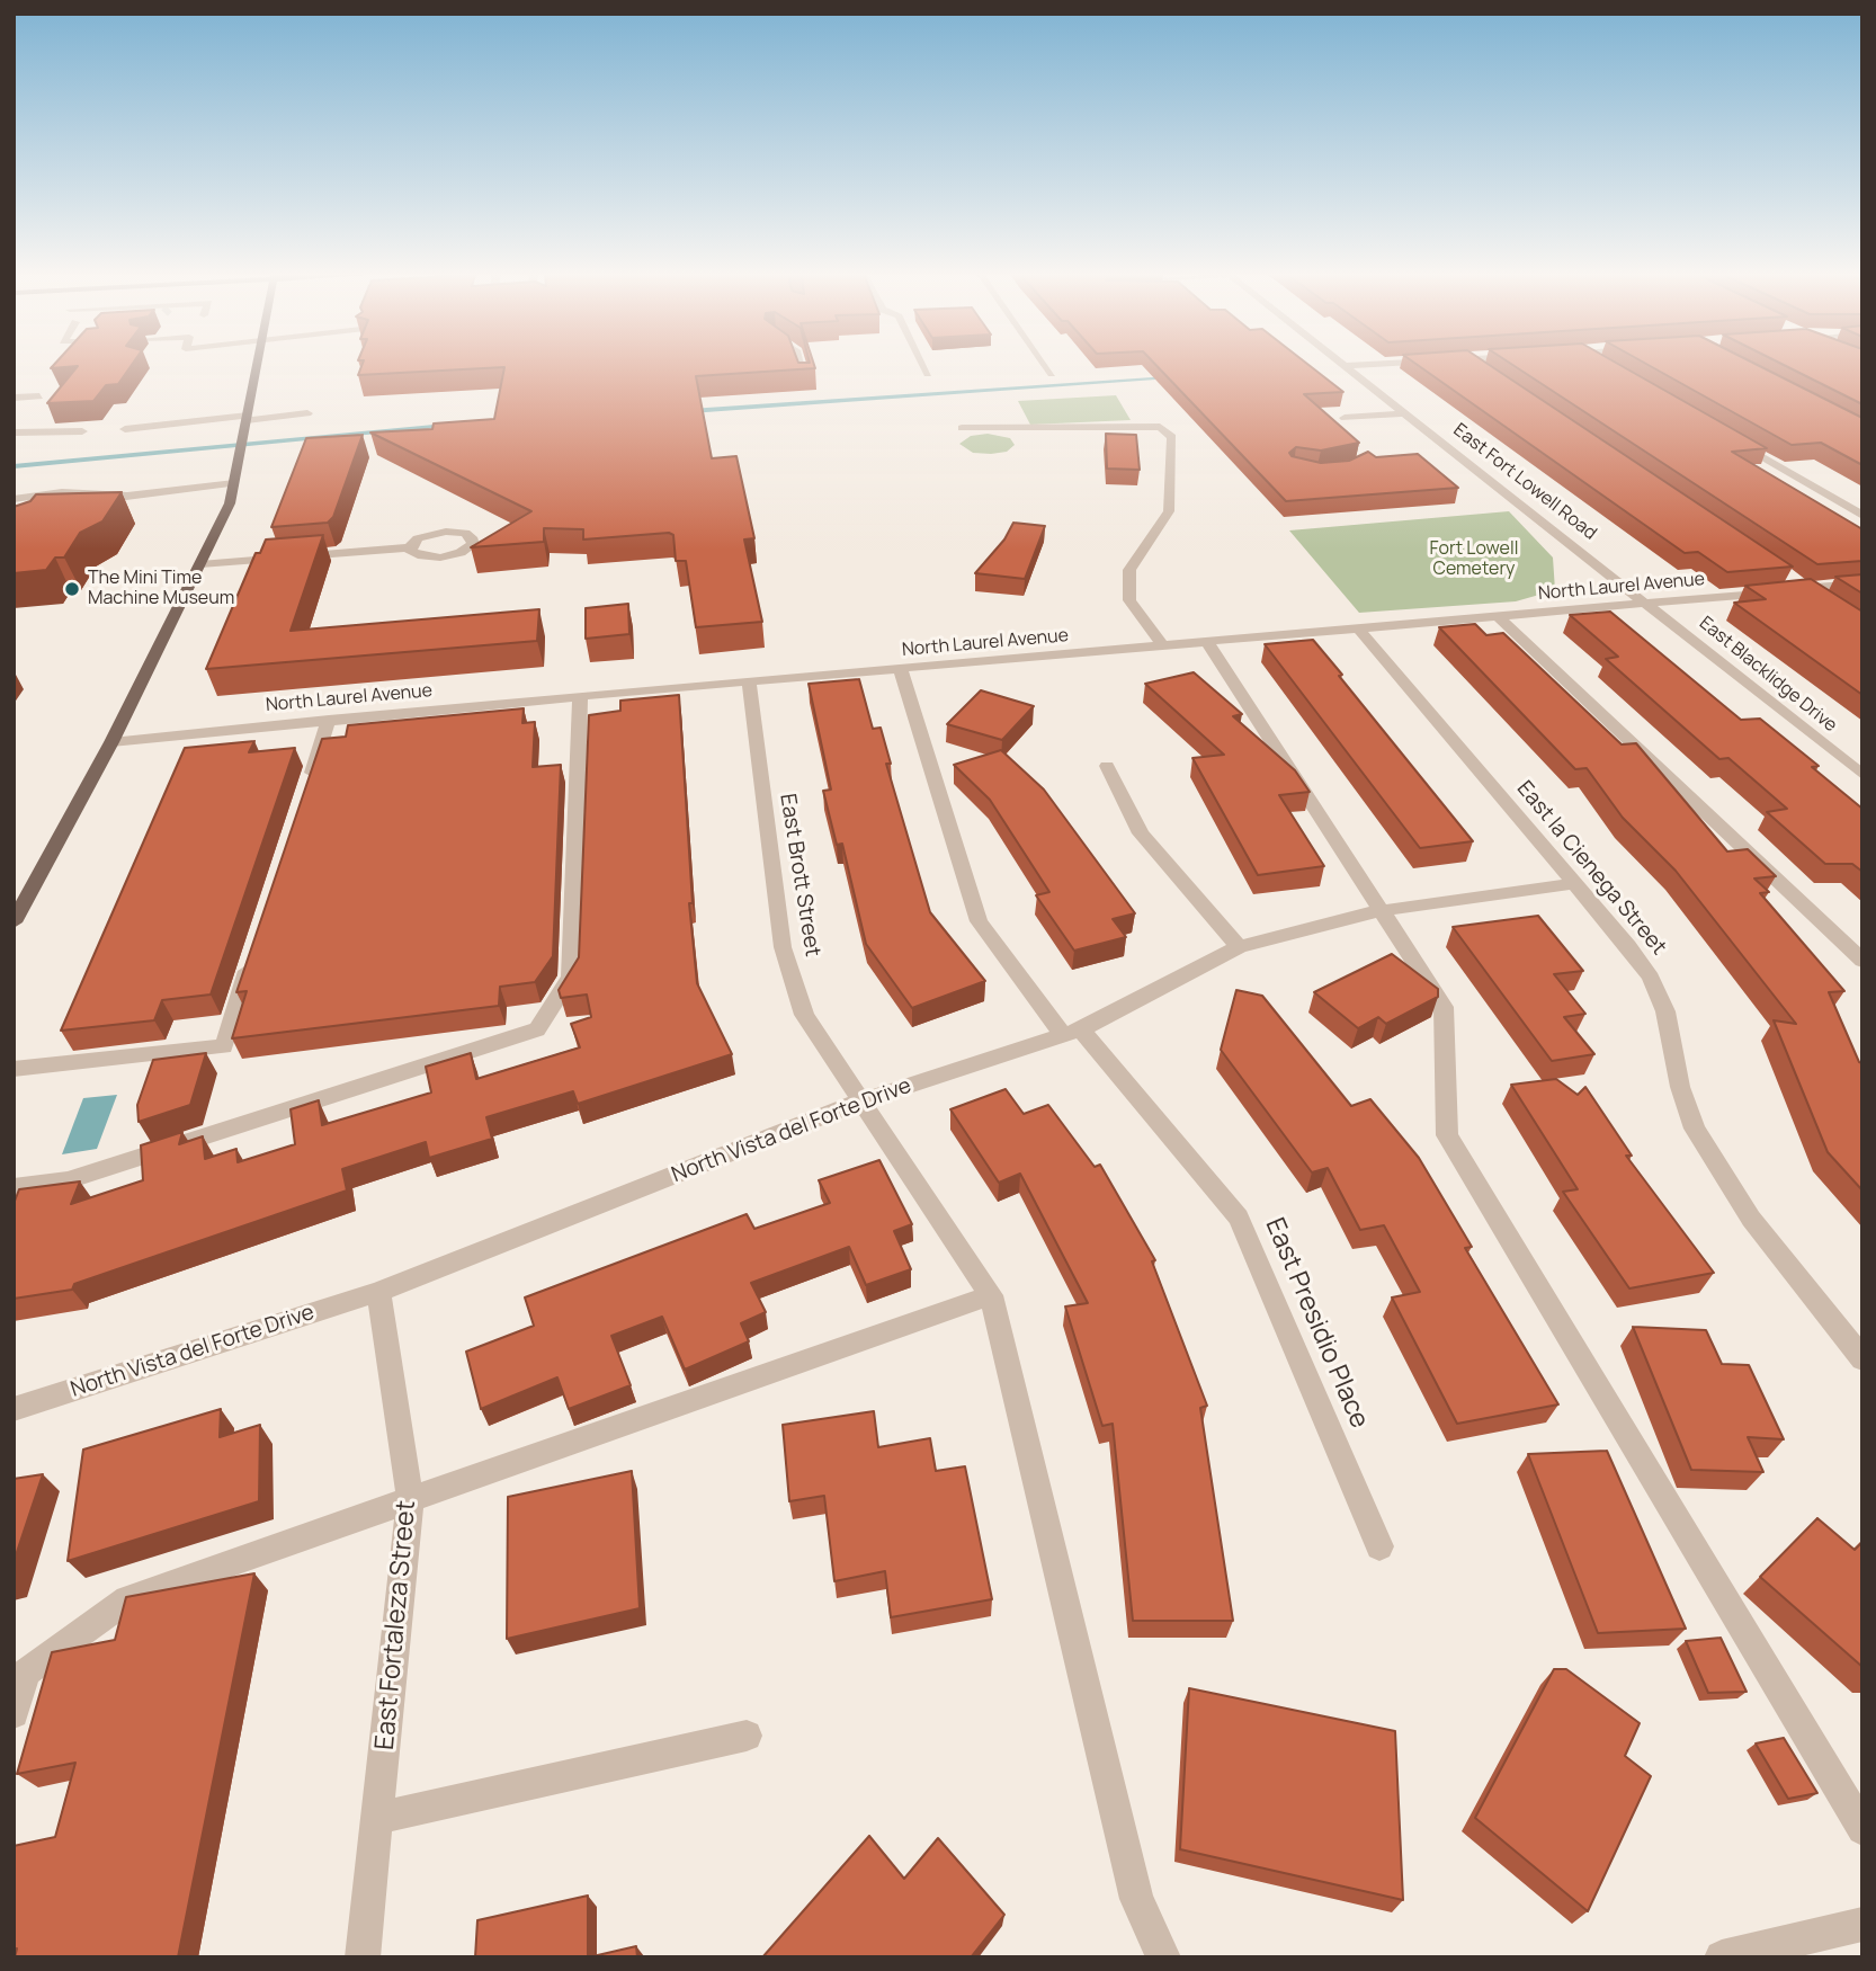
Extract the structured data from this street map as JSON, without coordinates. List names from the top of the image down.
{
  "streets": {
    "street": [
      "East Fort Lowell Road",
      "North Laurel Avenue",
      "East Blacklidge Drive",
      "East la Cienega Street",
      "East Brott Street",
      "North Vista del Forte Drive",
      "East Presidio Place",
      "East Fortaleza Street"
    ]
  },
  "crossings": [
    ["East Fort Lowell Road", "North Laurel Avenue"],
    ["East Fort Lowell Road", "East Blacklidge Drive"],
    ["North Laurel Avenue", "East Blacklidge Drive"],
    ["North Laurel Avenue", "East la Cienega Street"],
    ["North Laurel Avenue", "East Brott Street"],
    ["North Laurel Avenue", "East Presidio Place"],
    ["East la Cienega Street", "North Vista del Forte Drive"],
    ["East Brott Street", "North Vista del Forte Drive"],
    ["North Vista del Forte Drive", "East Presidio Place"],
    ["North Vista del Forte Drive", "East Fortaleza Street"]
  ],
  "parks": ["Fort Lowell Cemetery"],
  "places": ["The Mini Time Machine Museum"]
}
